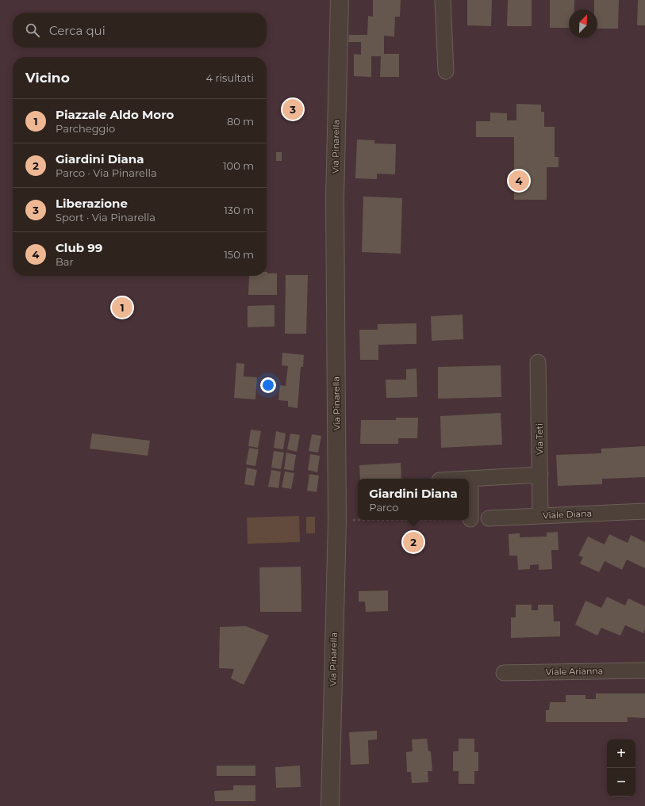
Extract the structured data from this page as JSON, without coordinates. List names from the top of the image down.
{
  "streets": {
    "street": [
      "Via Pinarella",
      "Via Teti",
      "Viale Diana",
      "Viale Arianna"
    ]
  },
  "crossings": [
    ["Via Teti", "Viale Diana"]
  ],
  "north": "top right",
  "page": {
    "search": "Cerca qui",
    "heading": ["Vicino", "4 risultati"],
    "pins": [
      "3",
      "4",
      "1",
      "2"
    ],
    "list": [
      {
        "mark": "1",
        "name": "Piazzale Aldo Moro",
        "note": "Parcheggio",
        "value": "80 m"
      },
      {
        "mark": "2",
        "name": "Giardini Diana",
        "note": "Parco · Via Pinarella",
        "value": "100 m"
      },
      {
        "mark": "3",
        "name": "Liberazione",
        "note": "Sport · Via Pinarella",
        "value": "130 m"
      },
      {
        "mark": "4",
        "name": "Club 99",
        "note": "Bar",
        "value": "150 m"
      }
    ],
    "popup": ["Giardini Diana", "Parco"],
    "map_buttons": ["+", "−"]
  }
}
